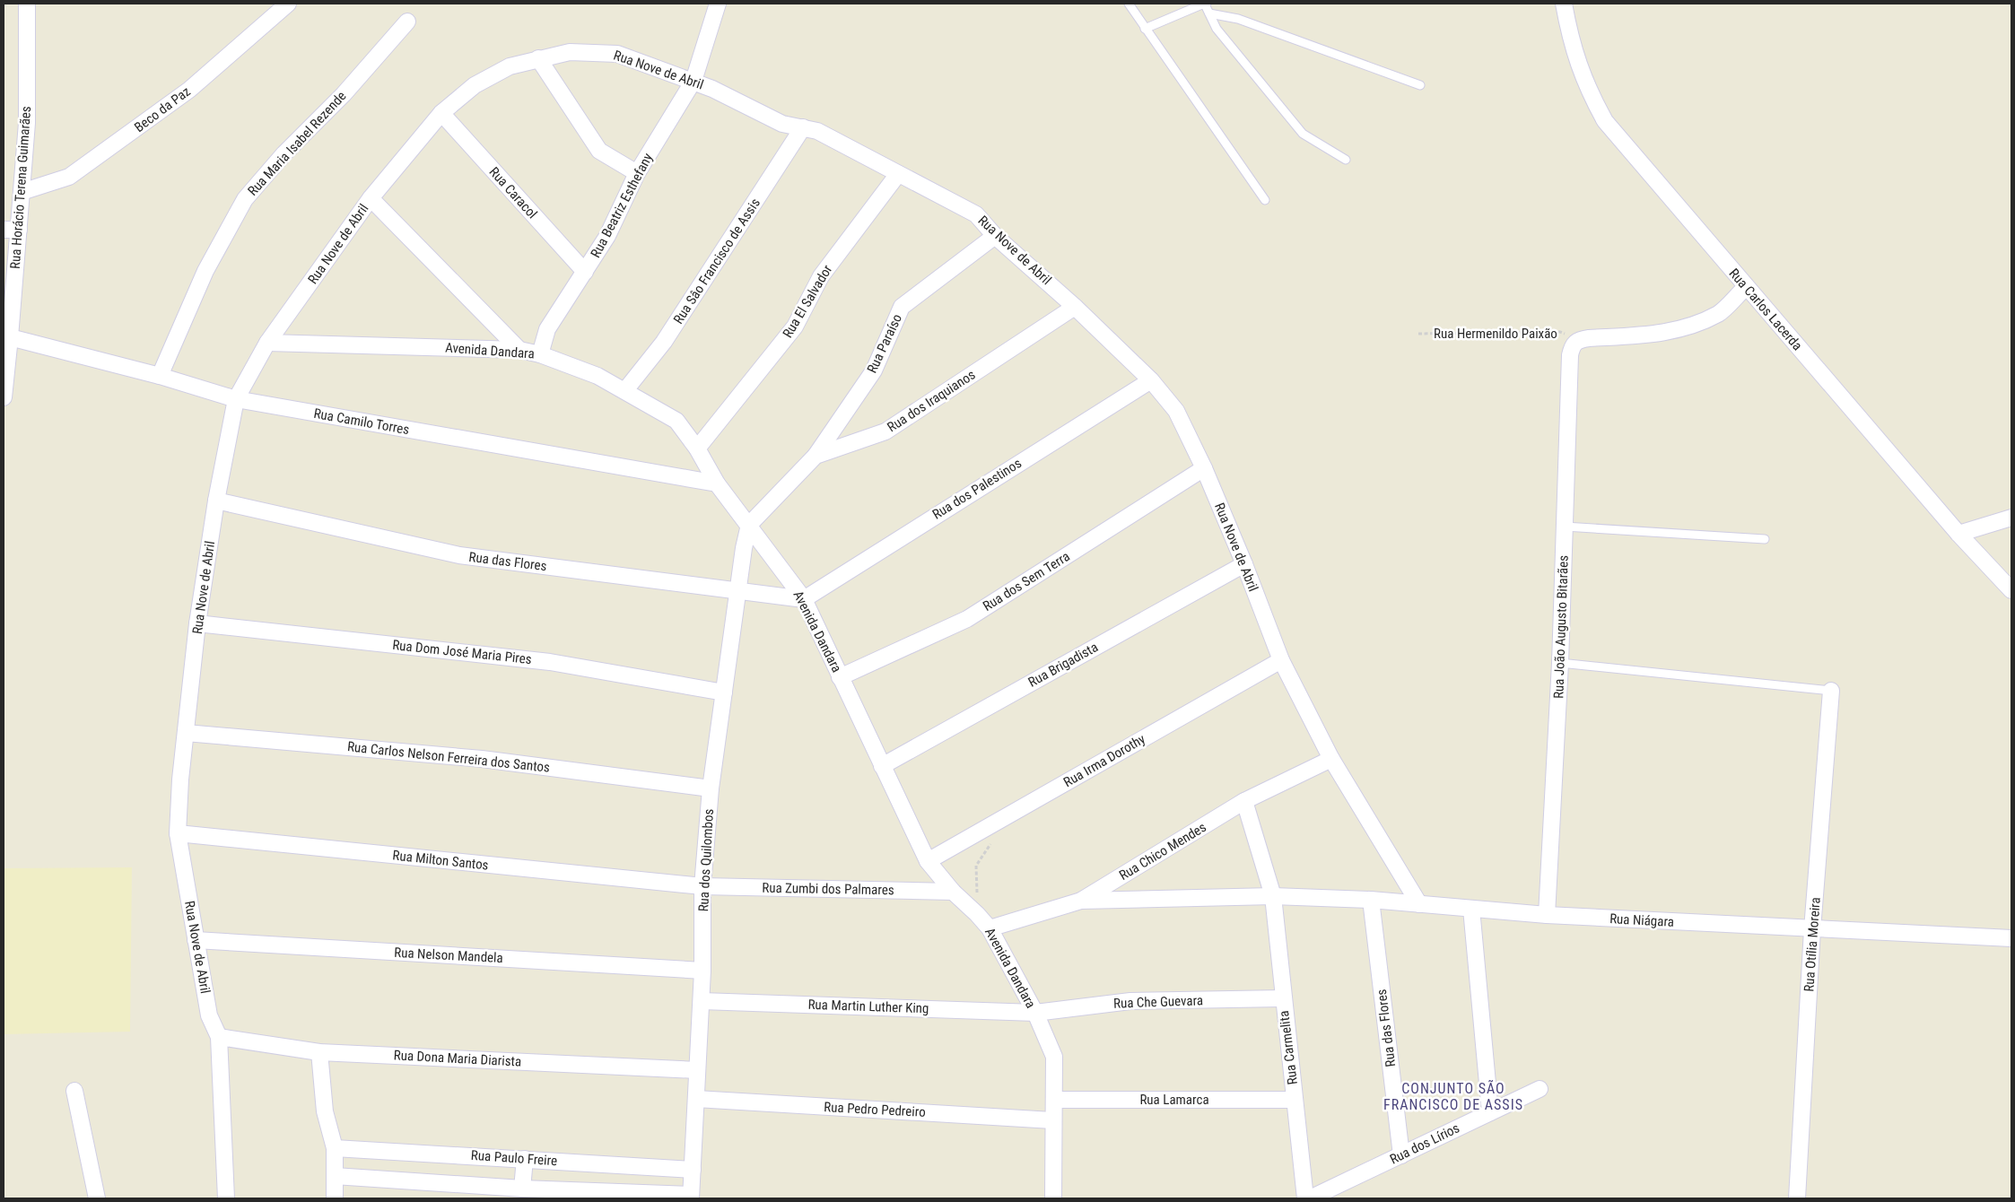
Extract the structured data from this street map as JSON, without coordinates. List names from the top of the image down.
{
  "streets": {
    "street": [
      "Rua Nove de Abril",
      "Beco da Paz",
      "Rua Maria Isabel Rezende",
      "Rua Horácio Terena Guimarães",
      "Rua Caracol",
      "Rua Beatriz Esthefany",
      "Rua Sâo Francisco de Assis",
      "Rua El Salvador",
      "Rua Carlos Lacerda",
      "Rua Hermenildo Paixão",
      "Rua Paraíso",
      "Avenida Dandara",
      "Rua dos Iraquianos",
      "Rua Camilo Torres",
      "Rua dos Palestinos",
      "Rua das Flores",
      "Rua dos Sem Terra",
      "Rua João Augusto Bitarães",
      "Rua Dom José Maria Pires",
      "Rua Brigadista",
      "Rua Carlos Nelson Ferreira dos Santos",
      "Rua Irma Dorothy",
      "Rua Chico Mendes",
      "Rua Milton Santos",
      "Rua dos Quilombos",
      "Rua Zumbi dos Palmares",
      "Rua Niágara",
      "Rua Otília Moreira",
      "Rua Nelson Mandela",
      "Rua Che Guevara",
      "Rua Martin Luther King",
      "Rua Carmelita",
      "Rua Dona Maria Diarista",
      "Rua Lamarca",
      "Rua Pedro Pedreiro",
      "Rua dos Lírios",
      "Rua Paulo Freire"
    ]
  },
  "crossings": [
    ["Rua Nove de Abril", "Rua Caracol"],
    ["Rua Nove de Abril", "Rua Beatriz Esthefany"],
    ["Rua Nove de Abril", "Rua Sâo Francisco de Assis"],
    ["Rua Nove de Abril", "Rua El Salvador"],
    ["Rua Nove de Abril", "Rua Paraíso"],
    ["Rua Nove de Abril", "Avenida Dandara"],
    ["Rua Nove de Abril", "Rua dos Iraquianos"],
    ["Rua Nove de Abril", "Rua Camilo Torres"],
    ["Rua Nove de Abril", "Rua dos Palestinos"],
    ["Rua Nove de Abril", "Rua das Flores"],
    ["Rua Nove de Abril", "Rua dos Sem Terra"],
    ["Rua Nove de Abril", "Rua Dom José Maria Pires"],
    ["Rua Nove de Abril", "Rua Brigadista"],
    ["Rua Nove de Abril", "Rua Carlos Nelson Ferreira dos Santos"],
    ["Rua Nove de Abril", "Rua Irma Dorothy"],
    ["Rua Nove de Abril", "Rua Chico Mendes"],
    ["Rua Nove de Abril", "Rua Milton Santos"],
    ["Rua Nove de Abril", "Rua Niágara"],
    ["Rua Nove de Abril", "Rua Nelson Mandela"],
    ["Rua Nove de Abril", "Rua Dona Maria Diarista"],
    ["Beco da Paz", "Rua Horácio Terena Guimarães"],
    ["Rua Maria Isabel Rezende", "Rua Camilo Torres"],
    ["Rua Horácio Terena Guimarães", "Rua Camilo Torres"],
    ["Rua Caracol", "Rua Beatriz Esthefany"],
    ["Rua Beatriz Esthefany", "Avenida Dandara"],
    ["Rua Sâo Francisco de Assis", "Avenida Dandara"],
    ["Rua El Salvador", "Avenida Dandara"],
    ["Rua Carlos Lacerda", "Rua Hermenildo Paixão"],
    ["Rua Hermenildo Paixão", "Rua João Augusto Bitarães"],
    ["Rua Paraíso", "Rua dos Iraquianos"],
    ["Avenida Dandara", "Rua dos Iraquianos"],
    ["Avenida Dandara", "Rua Camilo Torres"],
    ["Avenida Dandara", "Rua dos Palestinos"],
    ["Avenida Dandara", "Rua das Flores"],
    ["Avenida Dandara", "Rua dos Sem Terra"],
    ["Avenida Dandara", "Rua Brigadista"],
    ["Avenida Dandara", "Rua Irma Dorothy"],
    ["Avenida Dandara", "Rua Chico Mendes"],
    ["Avenida Dandara", "Rua dos Quilombos"],
    ["Avenida Dandara", "Rua Zumbi dos Palmares"],
    ["Avenida Dandara", "Rua Che Guevara"],
    ["Avenida Dandara", "Rua Martin Luther King"],
    ["Avenida Dandara", "Rua Lamarca"],
    ["Avenida Dandara", "Rua Pedro Pedreiro"],
    ["Rua dos Iraquianos", "Rua dos Quilombos"],
    ["Rua dos Palestinos", "Rua das Flores"],
    ["Rua das Flores", "Rua dos Quilombos"],
    ["Rua das Flores", "Rua Niágara"],
    ["Rua das Flores", "Rua dos Lírios"],
    ["Rua João Augusto Bitarães", "Rua Niágara"],
    ["Rua Dom José Maria Pires", "Rua dos Quilombos"],
    ["Rua Carlos Nelson Ferreira dos Santos", "Rua dos Quilombos"],
    ["Rua Chico Mendes", "Rua Carmelita"],
    ["Rua Milton Santos", "Rua dos Quilombos"],
    ["Rua Milton Santos", "Rua Zumbi dos Palmares"],
    ["Rua dos Quilombos", "Rua Zumbi dos Palmares"],
    ["Rua dos Quilombos", "Rua Nelson Mandela"],
    ["Rua dos Quilombos", "Rua Martin Luther King"],
    ["Rua dos Quilombos", "Rua Dona Maria Diarista"],
    ["Rua dos Quilombos", "Rua Pedro Pedreiro"],
    ["Rua dos Quilombos", "Rua Paulo Freire"],
    ["Rua Niágara", "Rua Otília Moreira"],
    ["Rua Niágara", "Rua Carmelita"],
    ["Rua Che Guevara", "Rua Martin Luther King"],
    ["Rua Che Guevara", "Rua Carmelita"],
    ["Rua Carmelita", "Rua Lamarca"]
  ],
  "districts": ["CONJUNTO SÃO FRANCISCO DE ASSIS"]
}
